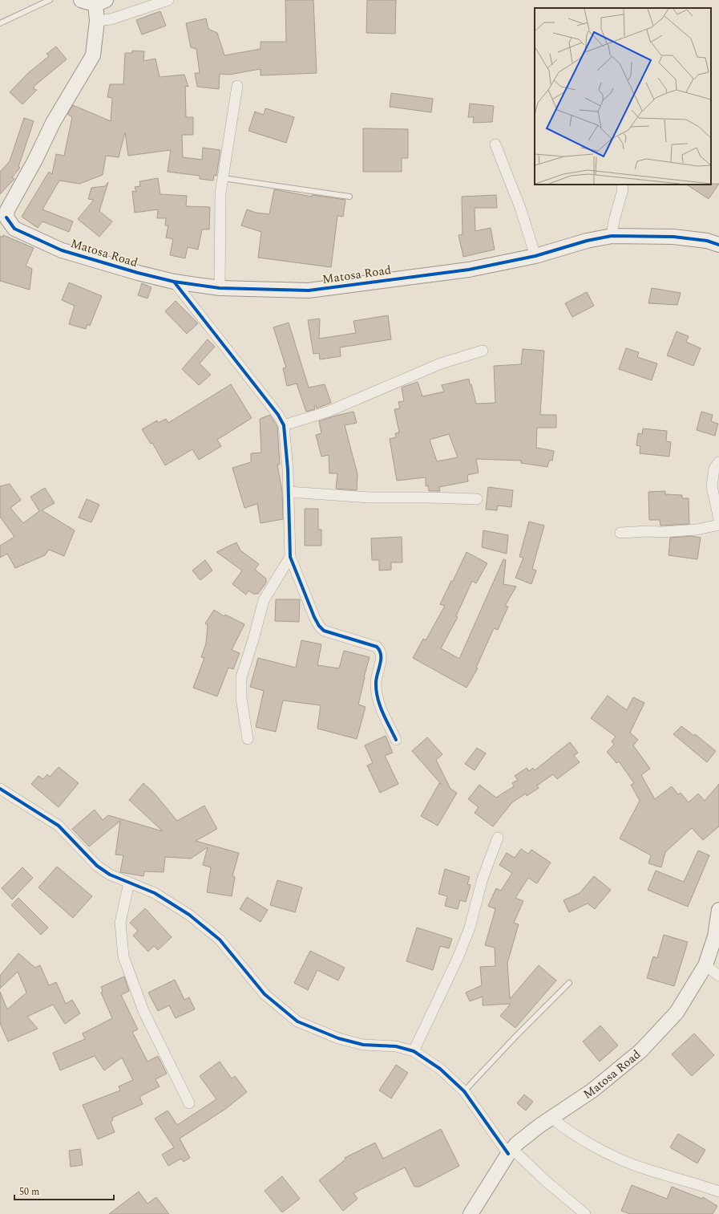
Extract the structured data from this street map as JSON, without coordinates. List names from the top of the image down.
{
  "streets": {
    "street": ["Matosa Road"]
  },
  "scale_bar": "50 m"
}
